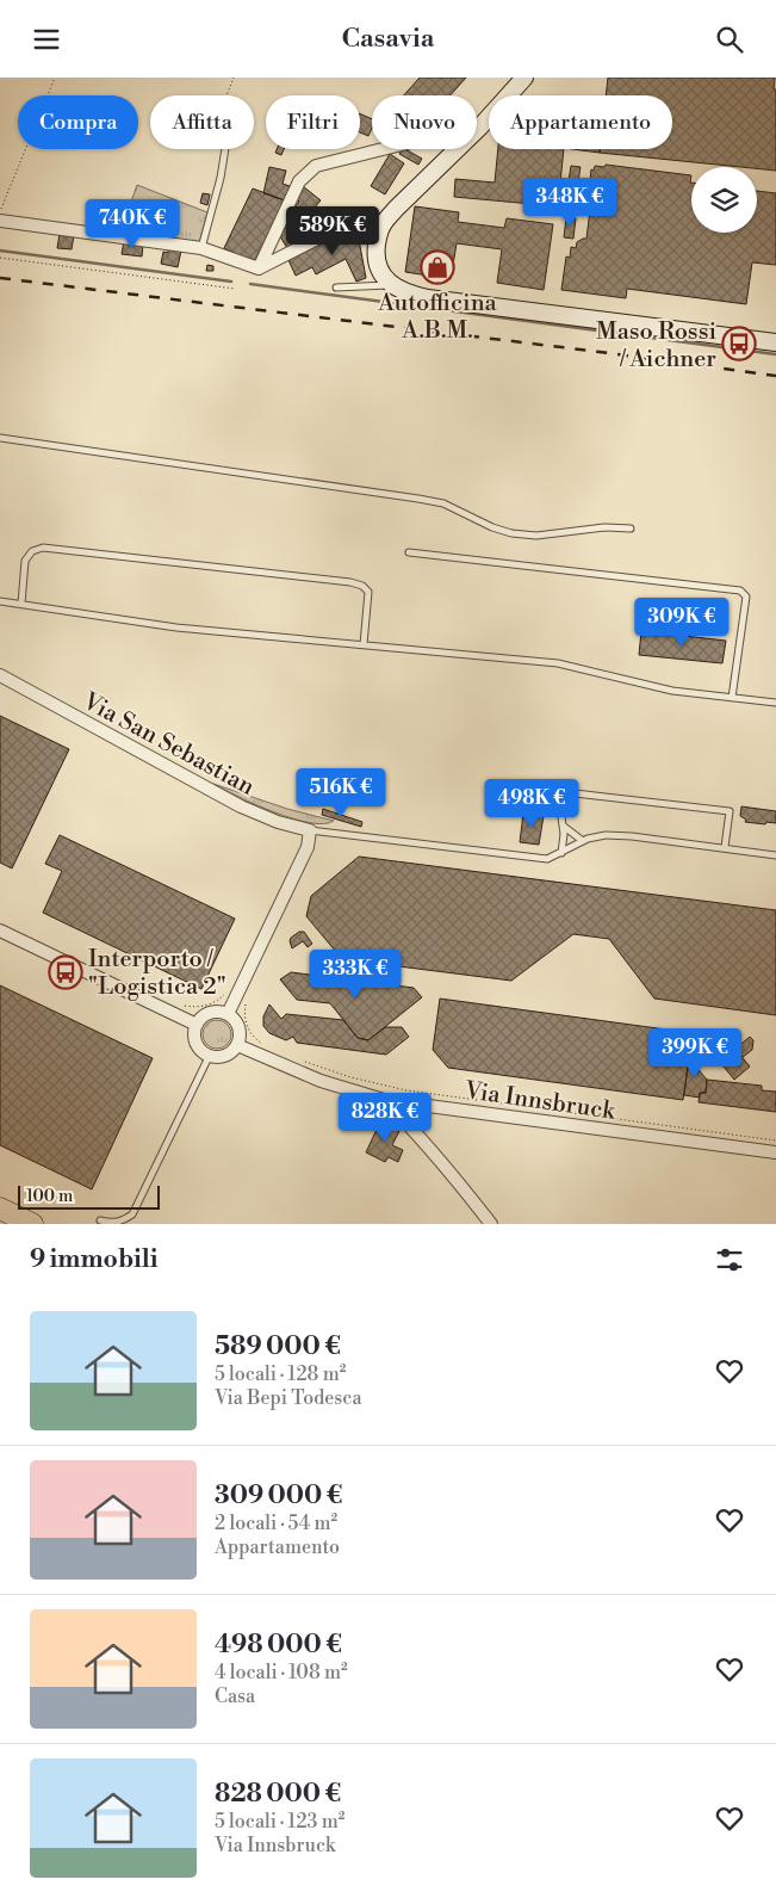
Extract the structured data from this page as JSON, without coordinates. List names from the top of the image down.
{
  "streets": {
    "street": ["Via San Sebastian", "Via Innsbruck"]
  },
  "places": {
    "shop": ["Autofficina A.B.M."],
    "bus stop": ["Maso Rossi / Aichner", "Interporto / \"Logistica 2\""]
  },
  "scale_bar": "100 m",
  "page": {
    "header": "Casavia",
    "chip": [
      "Compra",
      "Affitta",
      "Filtri",
      "Nuovo",
      "Appartamento"
    ],
    "price": [
      "348K €",
      "740K €",
      "589K €",
      "309K €",
      "516K €",
      "498K €",
      "333K €",
      "399K €",
      "828K €"
    ],
    "scale": "100 m",
    "heading": "9 immobili",
    "list": [
      {
        "name": "589 000 €",
        "note": "5 locali · 128 m² · Via Bepi Todesca"
      },
      {
        "name": "309 000 €",
        "note": "2 locali · 54 m² · Appartamento"
      },
      {
        "name": "498 000 €",
        "note": "4 locali · 108 m² · Casa"
      },
      {
        "name": "828 000 €",
        "note": "5 locali · 123 m² · Via Innsbruck"
      }
    ]
  }
}
